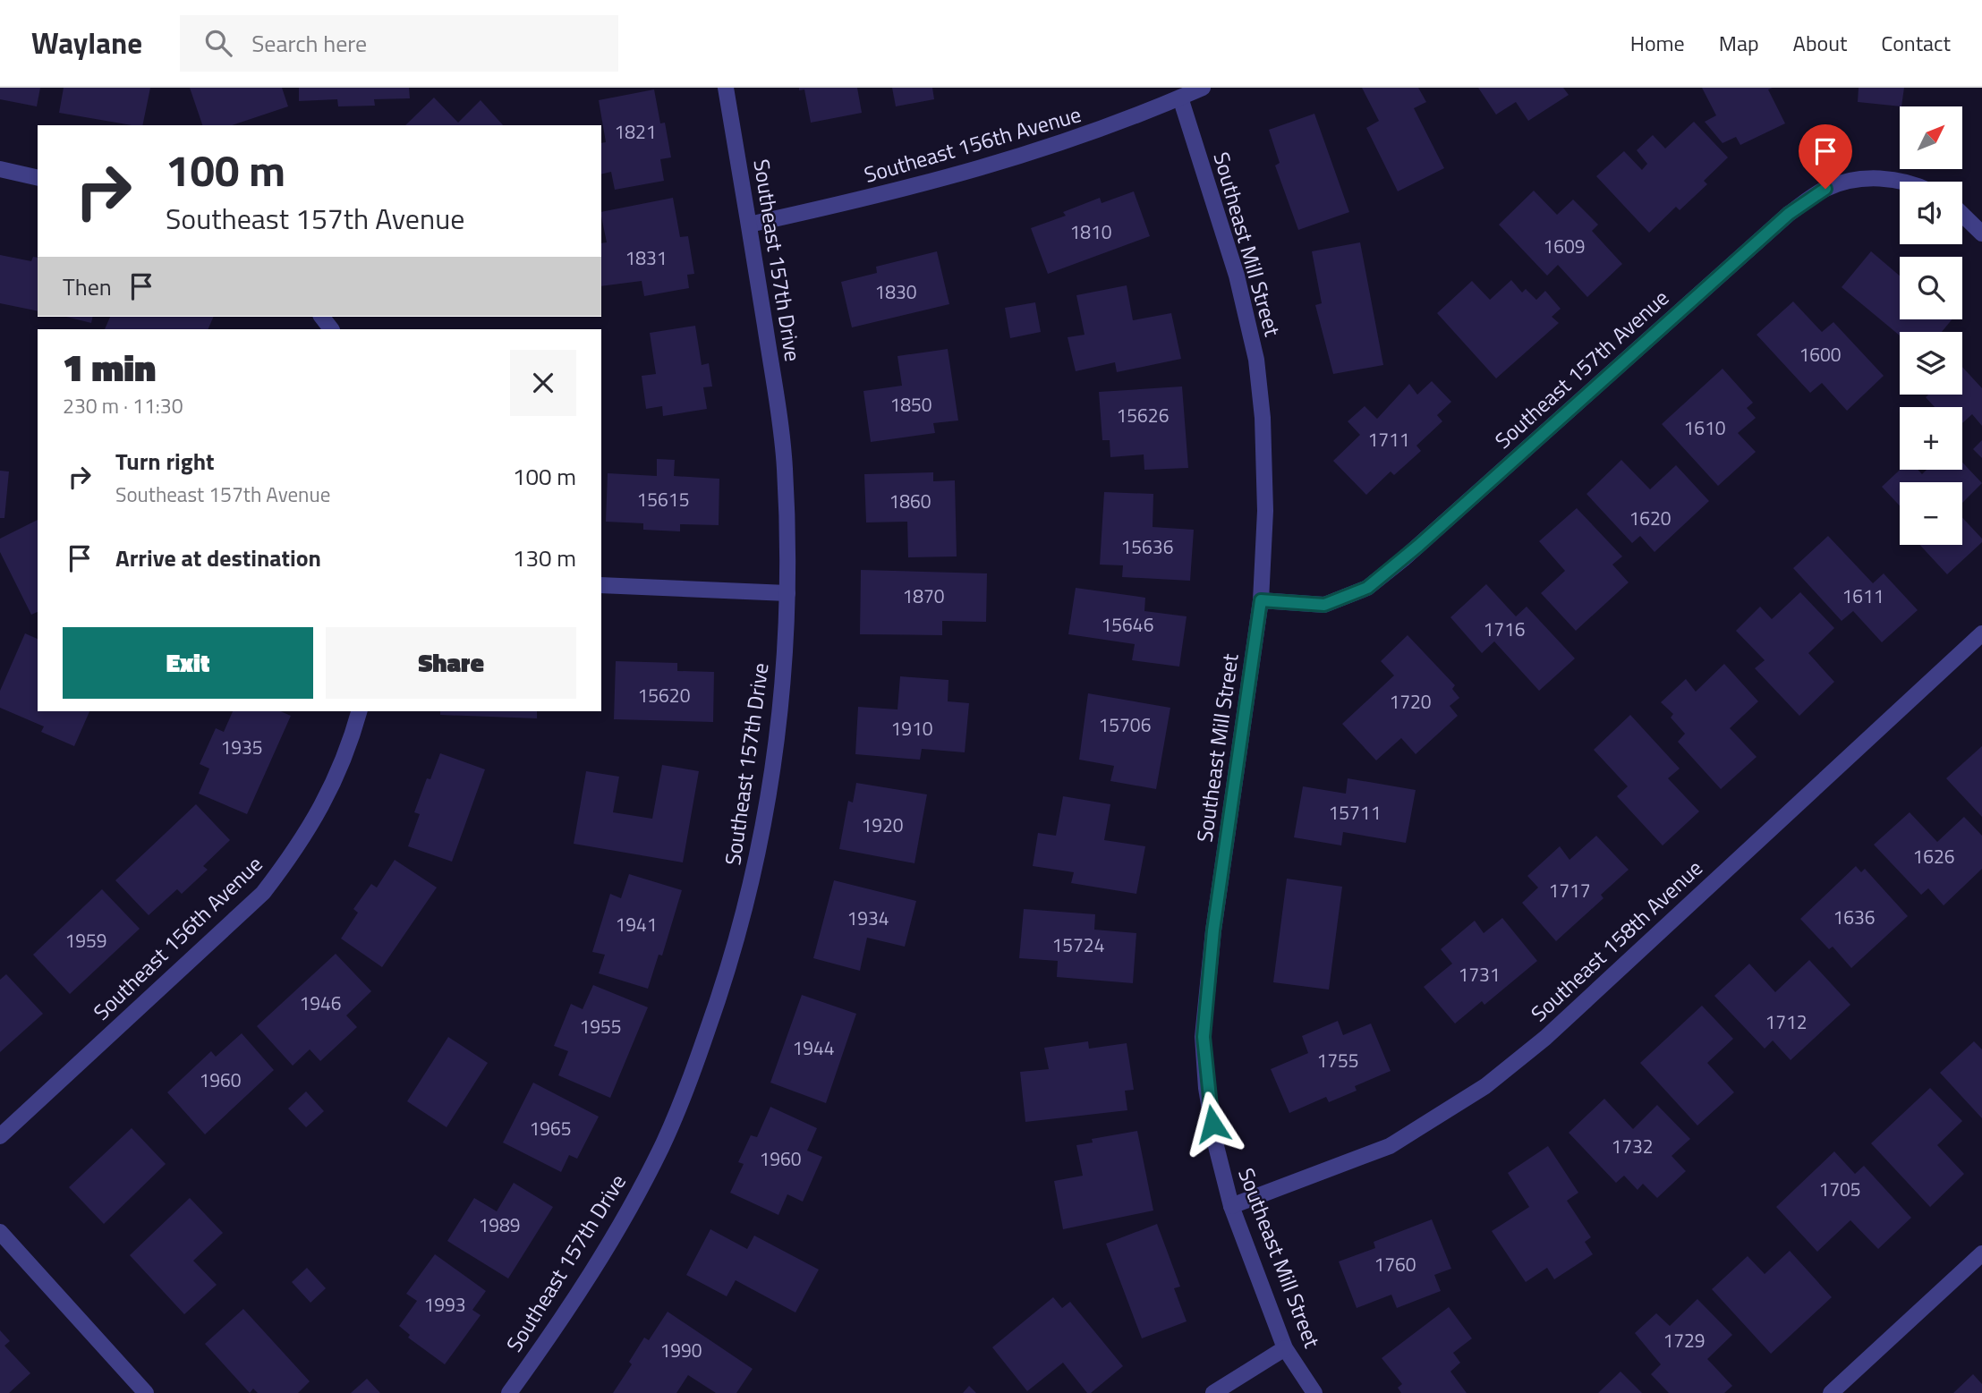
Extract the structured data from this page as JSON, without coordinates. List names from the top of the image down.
{
  "streets": {
    "street": [
      "Southeast 156th Avenue",
      "Southeast Mill Street",
      "Southeast 157th Drive",
      "Southeast 157th Avenue",
      "Southeast 158th Avenue"
    ]
  },
  "crossings": [
    ["Southeast 156th Avenue", "Southeast Mill Street"],
    ["Southeast 156th Avenue", "Southeast 157th Drive"],
    ["Southeast Mill Street", "Southeast 157th Avenue"],
    ["Southeast Mill Street", "Southeast 158th Avenue"]
  ],
  "house_numbers": [
    "1821",
    "1810",
    "1609",
    "1831",
    "1830",
    "1600",
    "1850",
    "15626",
    "1610",
    "1711",
    "15615",
    "1860",
    "1620",
    "15636",
    "1870",
    "1611",
    "15646",
    "1716",
    "15620",
    "1720",
    "15706",
    "1910",
    "1935",
    "15711",
    "1920",
    "1626",
    "1717",
    "1636",
    "1934",
    "1941",
    "1959",
    "15724",
    "1731",
    "1946",
    "1712",
    "1955",
    "1944",
    "1755",
    "1960",
    "1965",
    "1732",
    "1960",
    "1705",
    "1989",
    "1760",
    "1993",
    "1729",
    "1990"
  ],
  "north": "top right",
  "page": {
    "header": "Waylane",
    "search": "Search here",
    "nav": [
      "Home",
      "Map",
      "About",
      "Contact"
    ],
    "map_buttons": ["+", "−"],
    "turn": ["100 m", "Southeast 157th Avenue"],
    "then": "Then",
    "heading": ["1 min", "230 m · 11:30"],
    "list": [
      {
        "name": "Turn right",
        "note": "Southeast 157th Avenue",
        "value": "100 m"
      },
      {
        "name": "Arrive at destination",
        "value": "130 m"
      }
    ],
    "buttons": ["Exit", "Share"]
  }
}
